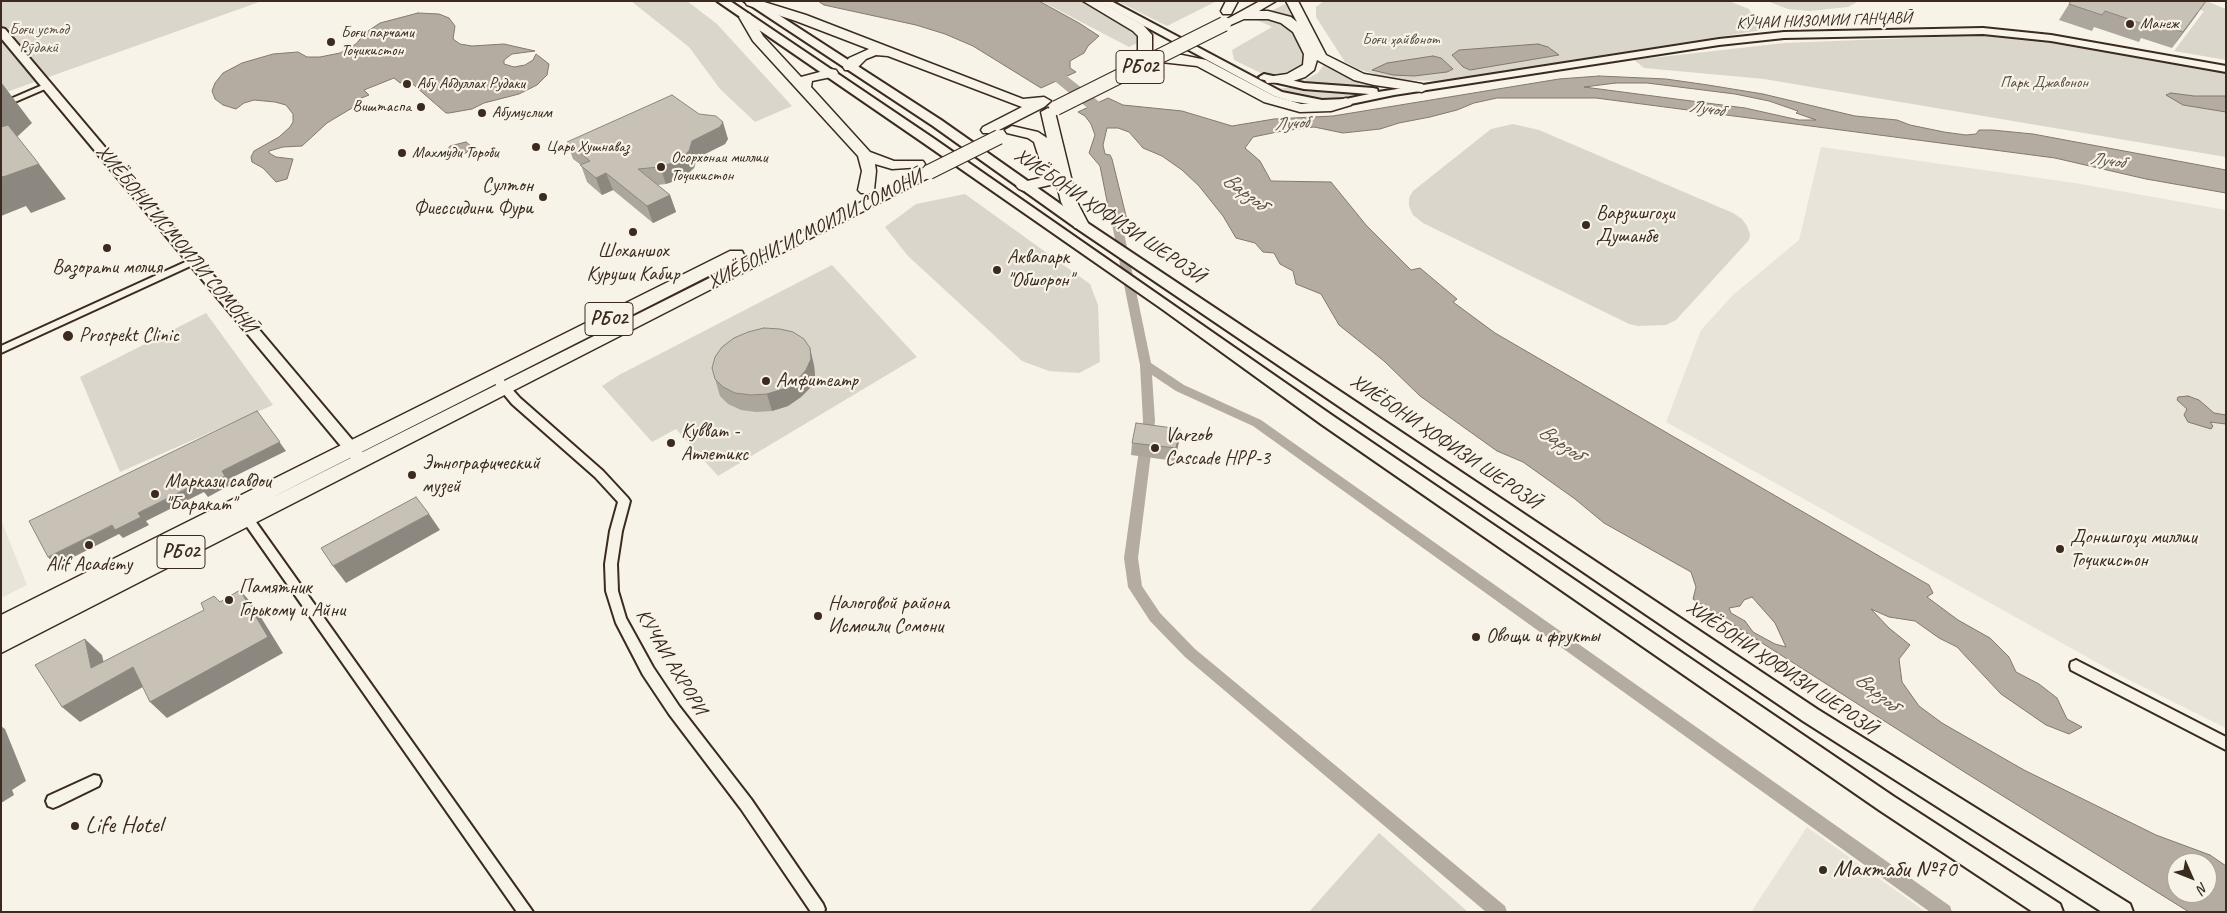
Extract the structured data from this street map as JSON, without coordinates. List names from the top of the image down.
{
  "streets": {
    "highway": ["РБ02", "ХИЁБОНИ ИСМОИЛИ СОМОНӢ"],
    "main road": ["ХИЁБОНИ ҲОФИЗИ ШЕРОЗӢ"],
    "street": ["КӮЧАИ НИЗОМИИ ГАНҶАВӢ", "КУЧАИ АХРОРИ"]
  },
  "crossings": [
    ["ХИЁБОНИ ИСМОИЛИ СОМОНӢ", "КУЧАИ АХРОРИ"]
  ],
  "water": ["Лучоб", "Варзоб"],
  "parks": ["Боғи устод Рӯдакӣ", "Боғи ҳайвонот", "Парк Джавонон"],
  "places": [
    "Манеж",
    "Боғи парчами Тоҷикистон",
    "Абу Абдуллах Рудаки",
    "Виштаспа",
    "Абумуслим",
    "Царь Хушнаваз",
    "Махмуди Тороби",
    "Осорхонаи миллии Тоҷикистон",
    "Султон Фиессидини Фури",
    "Варзишгоҳи Душанбе",
    "Шоханшох Куруши Кабир",
    "Вазорати молия",
    "Аквапарк \"Обшорон\"",
    "Prospekt Clinic",
    "Aмфитеатр",
    "Кувват - Атлетикс",
    "Varzob Cascade HPP-3",
    "Этнографический музей",
    "Маркази савдои \"Баракат\"",
    "Alif Academy",
    "Донишгоҳи миллии Тоҷикистон",
    "Памятник Горькому и Айни",
    "Налоговой района Исмоили Сомони",
    "Овощи и фрукты",
    "Life Hotel",
    "Мактаби №70"
  ],
  "north": "bottom right"
}
